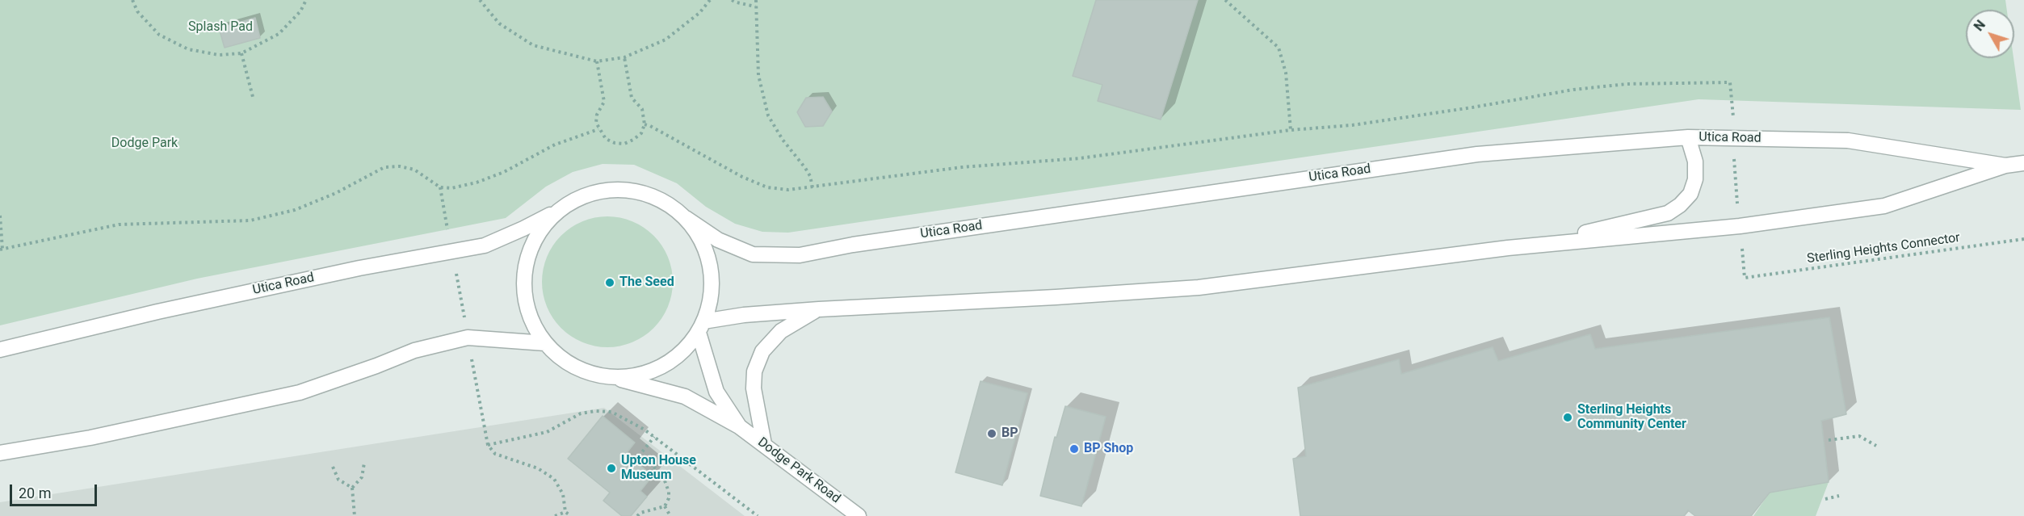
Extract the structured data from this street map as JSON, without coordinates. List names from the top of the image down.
{
  "streets": {
    "street": ["Utica Road", "Dodge Park Road"],
    "path": ["Sterling Heights Connector"]
  },
  "crossings": [
    ["Utica Road", "Sterling Heights Connector"],
    ["Utica Road", "Dodge Park Road"]
  ],
  "parks": ["Splash Pad", "Dodge Park"],
  "places": [
    "The Seed",
    "Sterling Heights Community Center",
    "BP",
    "BP Shop",
    "Upton House Museum"
  ],
  "scale_bar": "20 m",
  "north": "top left"
}
